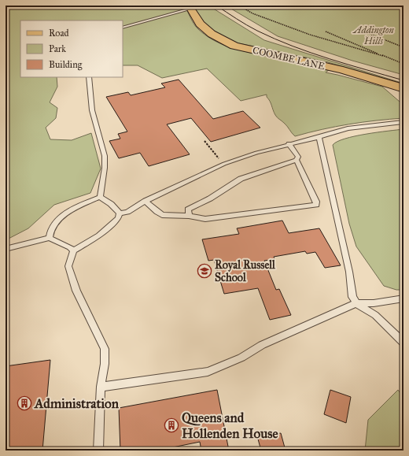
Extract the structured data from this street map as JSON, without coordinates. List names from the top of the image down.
{
  "streets": {
    "main road": ["COOMBE LANE"]
  },
  "parks": ["Addington Hills"],
  "places": {
    "school or university": ["Royal Russell School"],
    "building": ["Administration", "Queens and Hollenden House"]
  },
  "legend": ["Road", "Park", "Building"]
}
